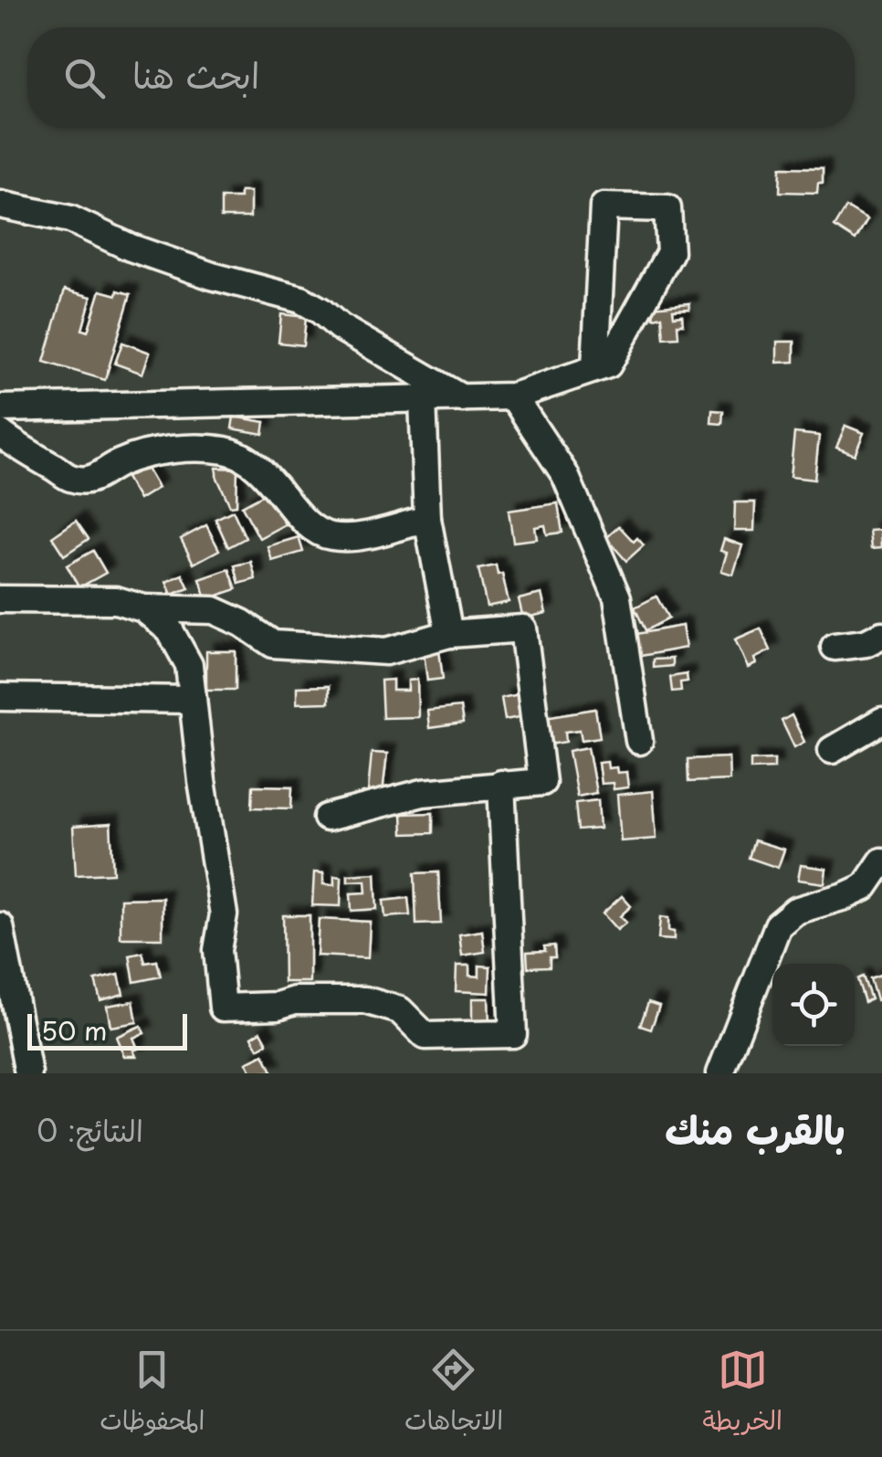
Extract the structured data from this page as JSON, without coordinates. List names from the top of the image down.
{
  "scale_bar": "50 m",
  "page": {
    "search": "ابحث هنا",
    "scale": "50 m",
    "heading": ["بالقرب منك", "النتائج: 0"],
    "nav": ["الخريطة", "الاتجاهات", "المحفوظات"]
  }
}
